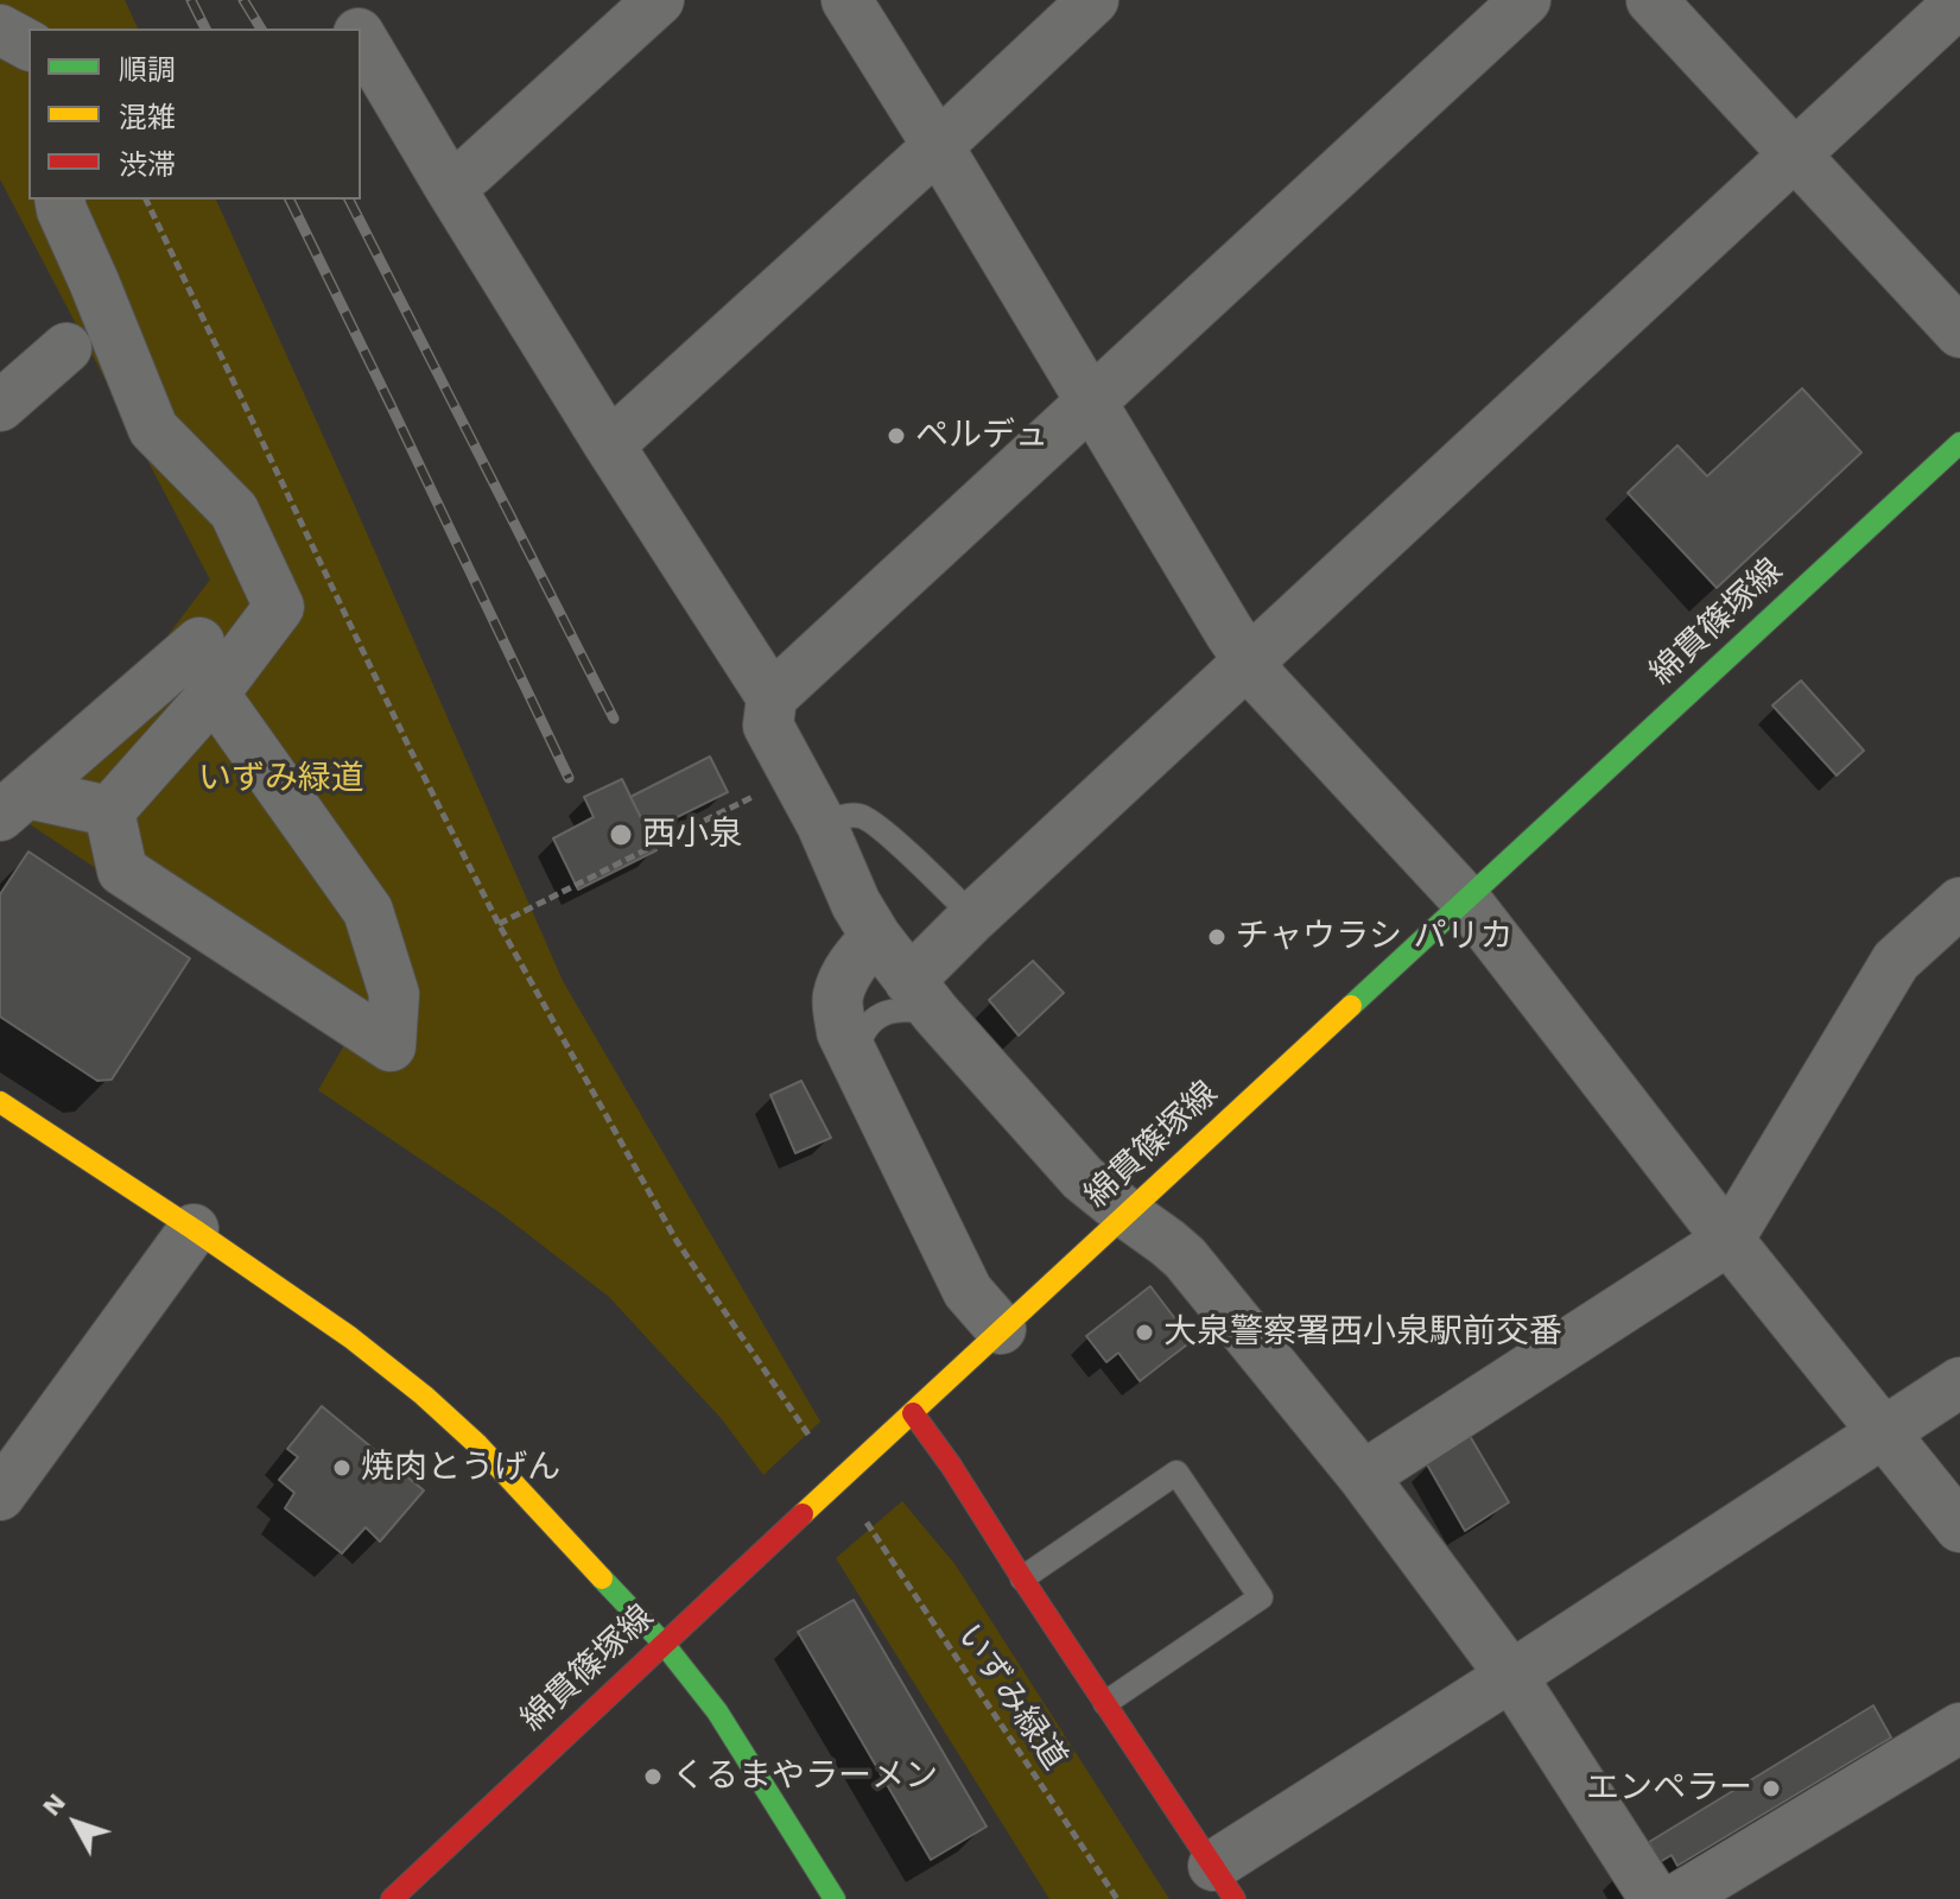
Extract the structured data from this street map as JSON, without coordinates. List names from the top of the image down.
{
  "streets": {
    "main road": ["綿貫篠塚線"],
    "path": ["いずみ緑道"]
  },
  "parks": ["いずみ緑道"],
  "places": [
    "ペルデュ",
    "西小泉",
    "チャウラシ パリカ",
    "大泉警察署西小泉駅前交番",
    "焼肉とうげん",
    "くるまやラーメン",
    "エンペラー"
  ],
  "legend": ["順調", "混雑", "渋滞"],
  "north": "top left"
}
